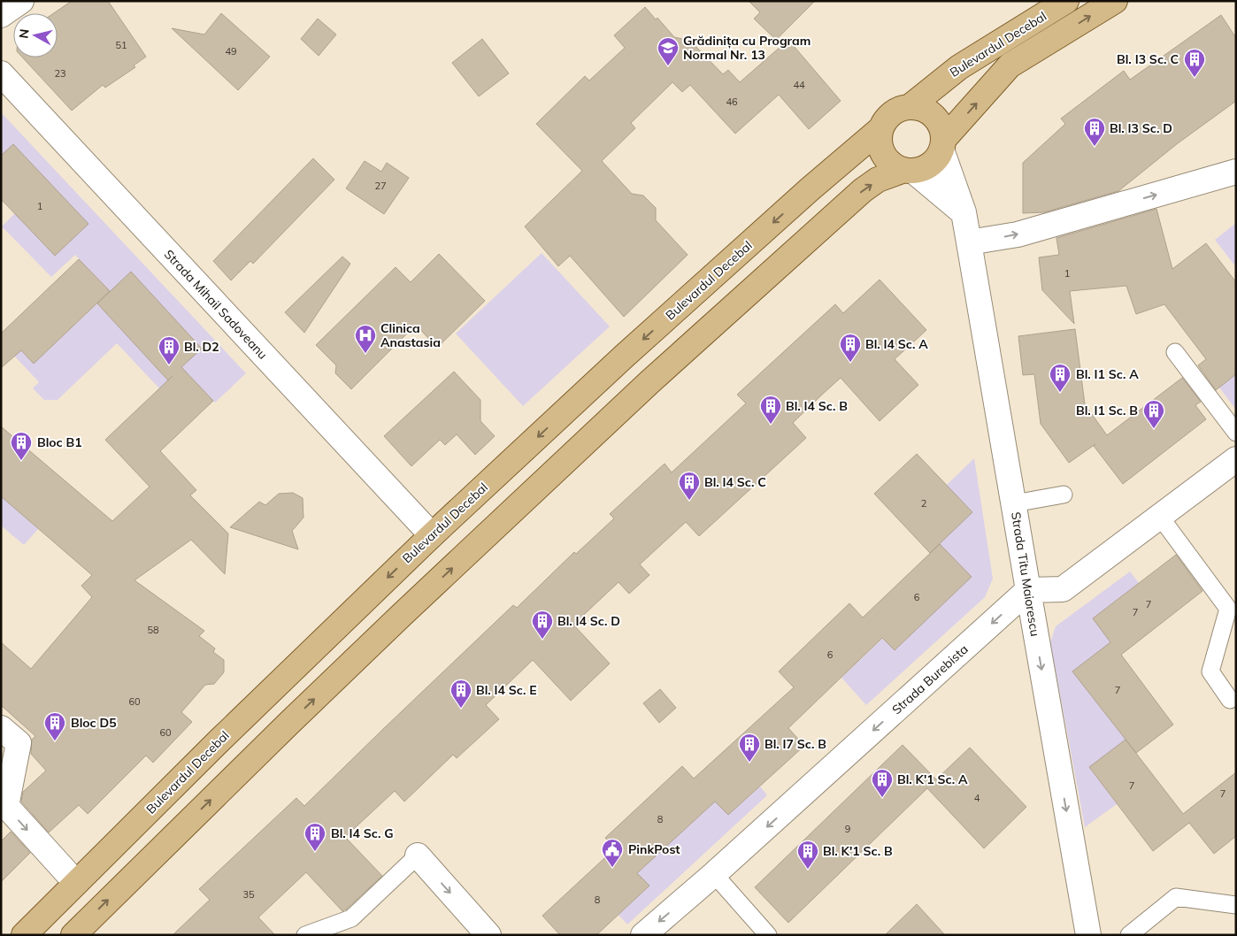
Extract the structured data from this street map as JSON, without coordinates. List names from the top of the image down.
{
  "streets": {
    "main road": ["Bulevardul Decebal"],
    "street": ["Strada Mihail Sadoveanu", "Strada Titu Maiorescu", "Strada Burebista"]
  },
  "crossings": [
    ["Bulevardul Decebal", "Strada Mihail Sadoveanu"],
    ["Bulevardul Decebal", "Strada Titu Maiorescu"],
    ["Strada Titu Maiorescu", "Strada Burebista"]
  ],
  "one_way": ["Strada Titu Maiorescu", "Strada Burebista"],
  "places": {
    "school or university": ["Grădinița cu Program Normal Nr. 13"],
    "building": [
      "Bl. I3 Sc. C",
      "Bl. I3 Sc. D",
      "Bl. I4 Sc. A",
      "Bl. D2",
      "Bl. I1 Sc. A",
      "Bl. I4 Sc. B",
      "Bl. I1 Sc. B",
      "Bloc B1",
      "Bl. I4 Sc. C",
      "Bl. I4 Sc. D",
      "Bl. I4 Sc. E",
      "Bloc D5",
      "Bl. I7 Sc. B",
      "Bl. K'1 Sc. A",
      "Bl. I4 Sc. G",
      "Bl. K'1 Sc. B"
    ],
    "hospital": ["Clinica Anastasia"],
    "public building": ["PinkPost"]
  },
  "house_numbers": [
    "51",
    "49",
    "23",
    "44",
    "46",
    "27",
    "1",
    "1",
    "2",
    "6",
    "7",
    "7",
    "58",
    "6",
    "7",
    "60",
    "60",
    "7",
    "7",
    "4",
    "8",
    "9",
    "35",
    "8"
  ],
  "north": "left"
}
